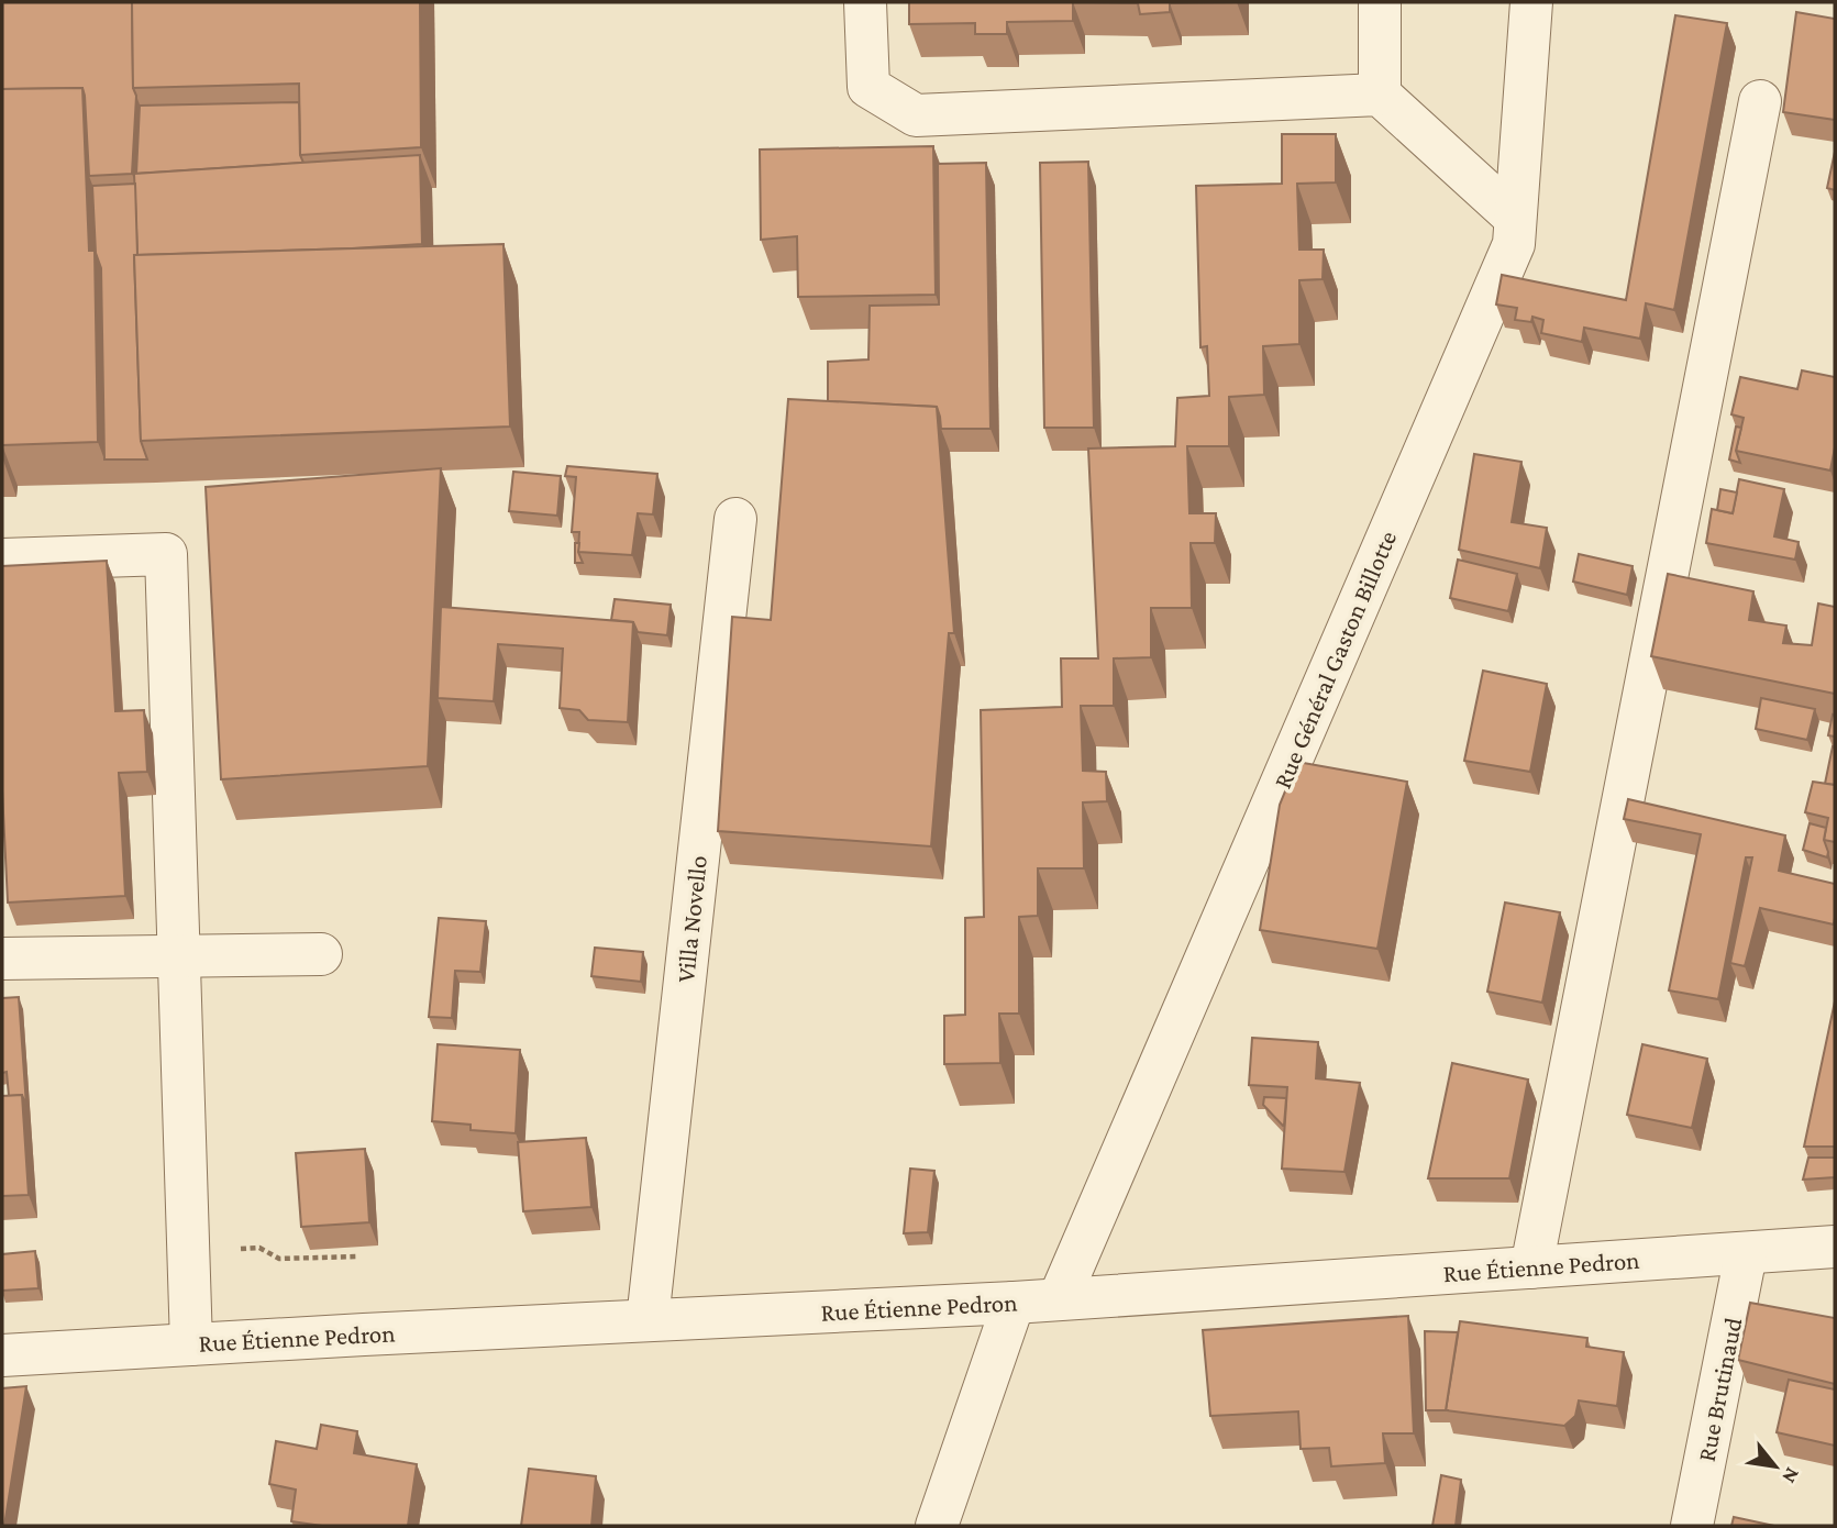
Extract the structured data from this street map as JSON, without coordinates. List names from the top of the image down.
{
  "streets": {
    "street": [
      "Rue Général Gaston Billotte",
      "Villa Novello",
      "Rue Étienne Pedron",
      "Rue Brutinaud"
    ]
  },
  "crossings": [
    ["Rue Général Gaston Billotte", "Rue Étienne Pedron"],
    ["Villa Novello", "Rue Étienne Pedron"],
    ["Rue Étienne Pedron", "Rue Brutinaud"]
  ],
  "north": "bottom right"
}
